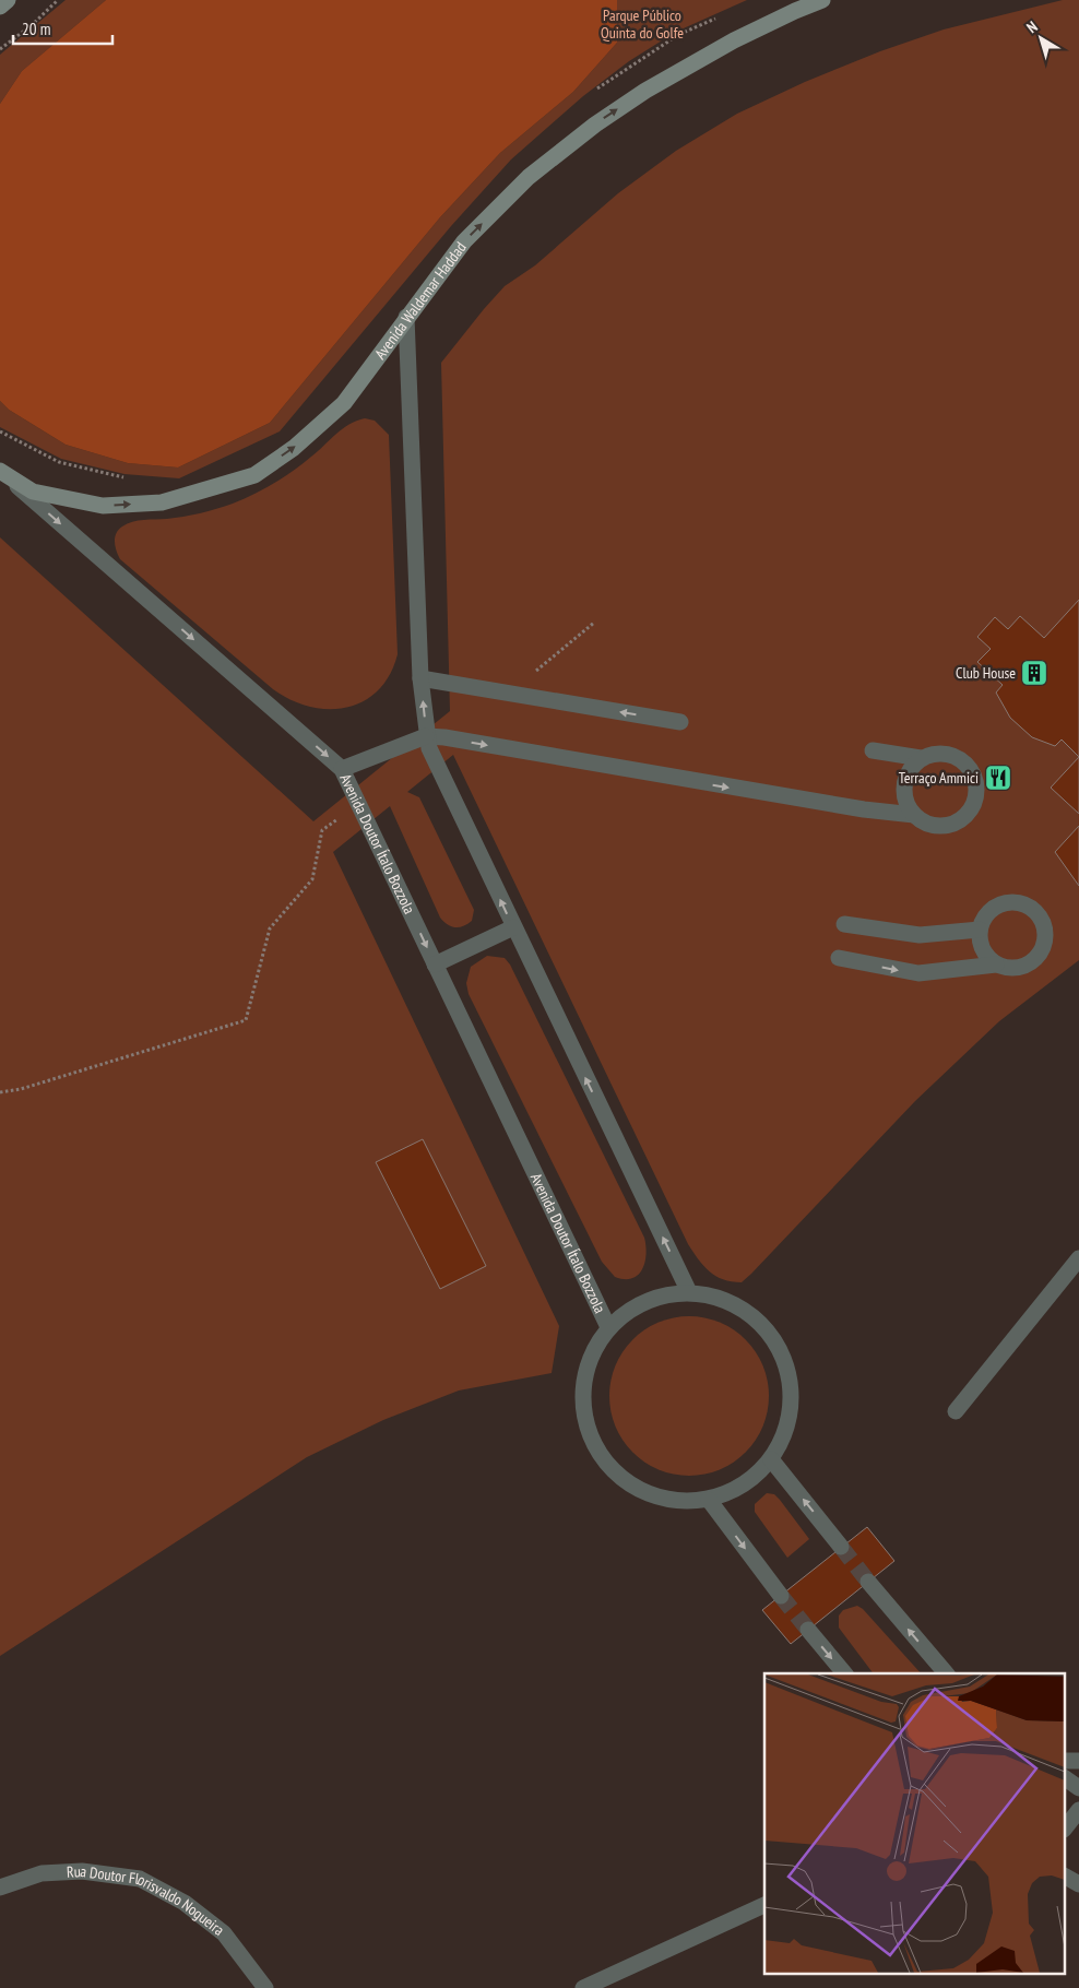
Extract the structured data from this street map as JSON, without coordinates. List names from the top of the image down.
{
  "streets": {
    "main road": ["Avenida Waldemar Haddad"],
    "street": ["Avenida Doutor Ítalo Bozzola", "Rua Doutor Florisvaldo Nogueira"]
  },
  "crossings": [
    ["Avenida Waldemar Haddad", "Avenida Doutor Ítalo Bozzola"]
  ],
  "one_way": ["Avenida Waldemar Haddad", "Avenida Doutor Ítalo Bozzola"],
  "parks": ["Parque Público Quinta do Golfe"],
  "places": {
    "building": ["Club House"],
    "restaurant": ["Terraço Ammici"]
  },
  "scale_bar": "20 m",
  "north": "top left"
}
